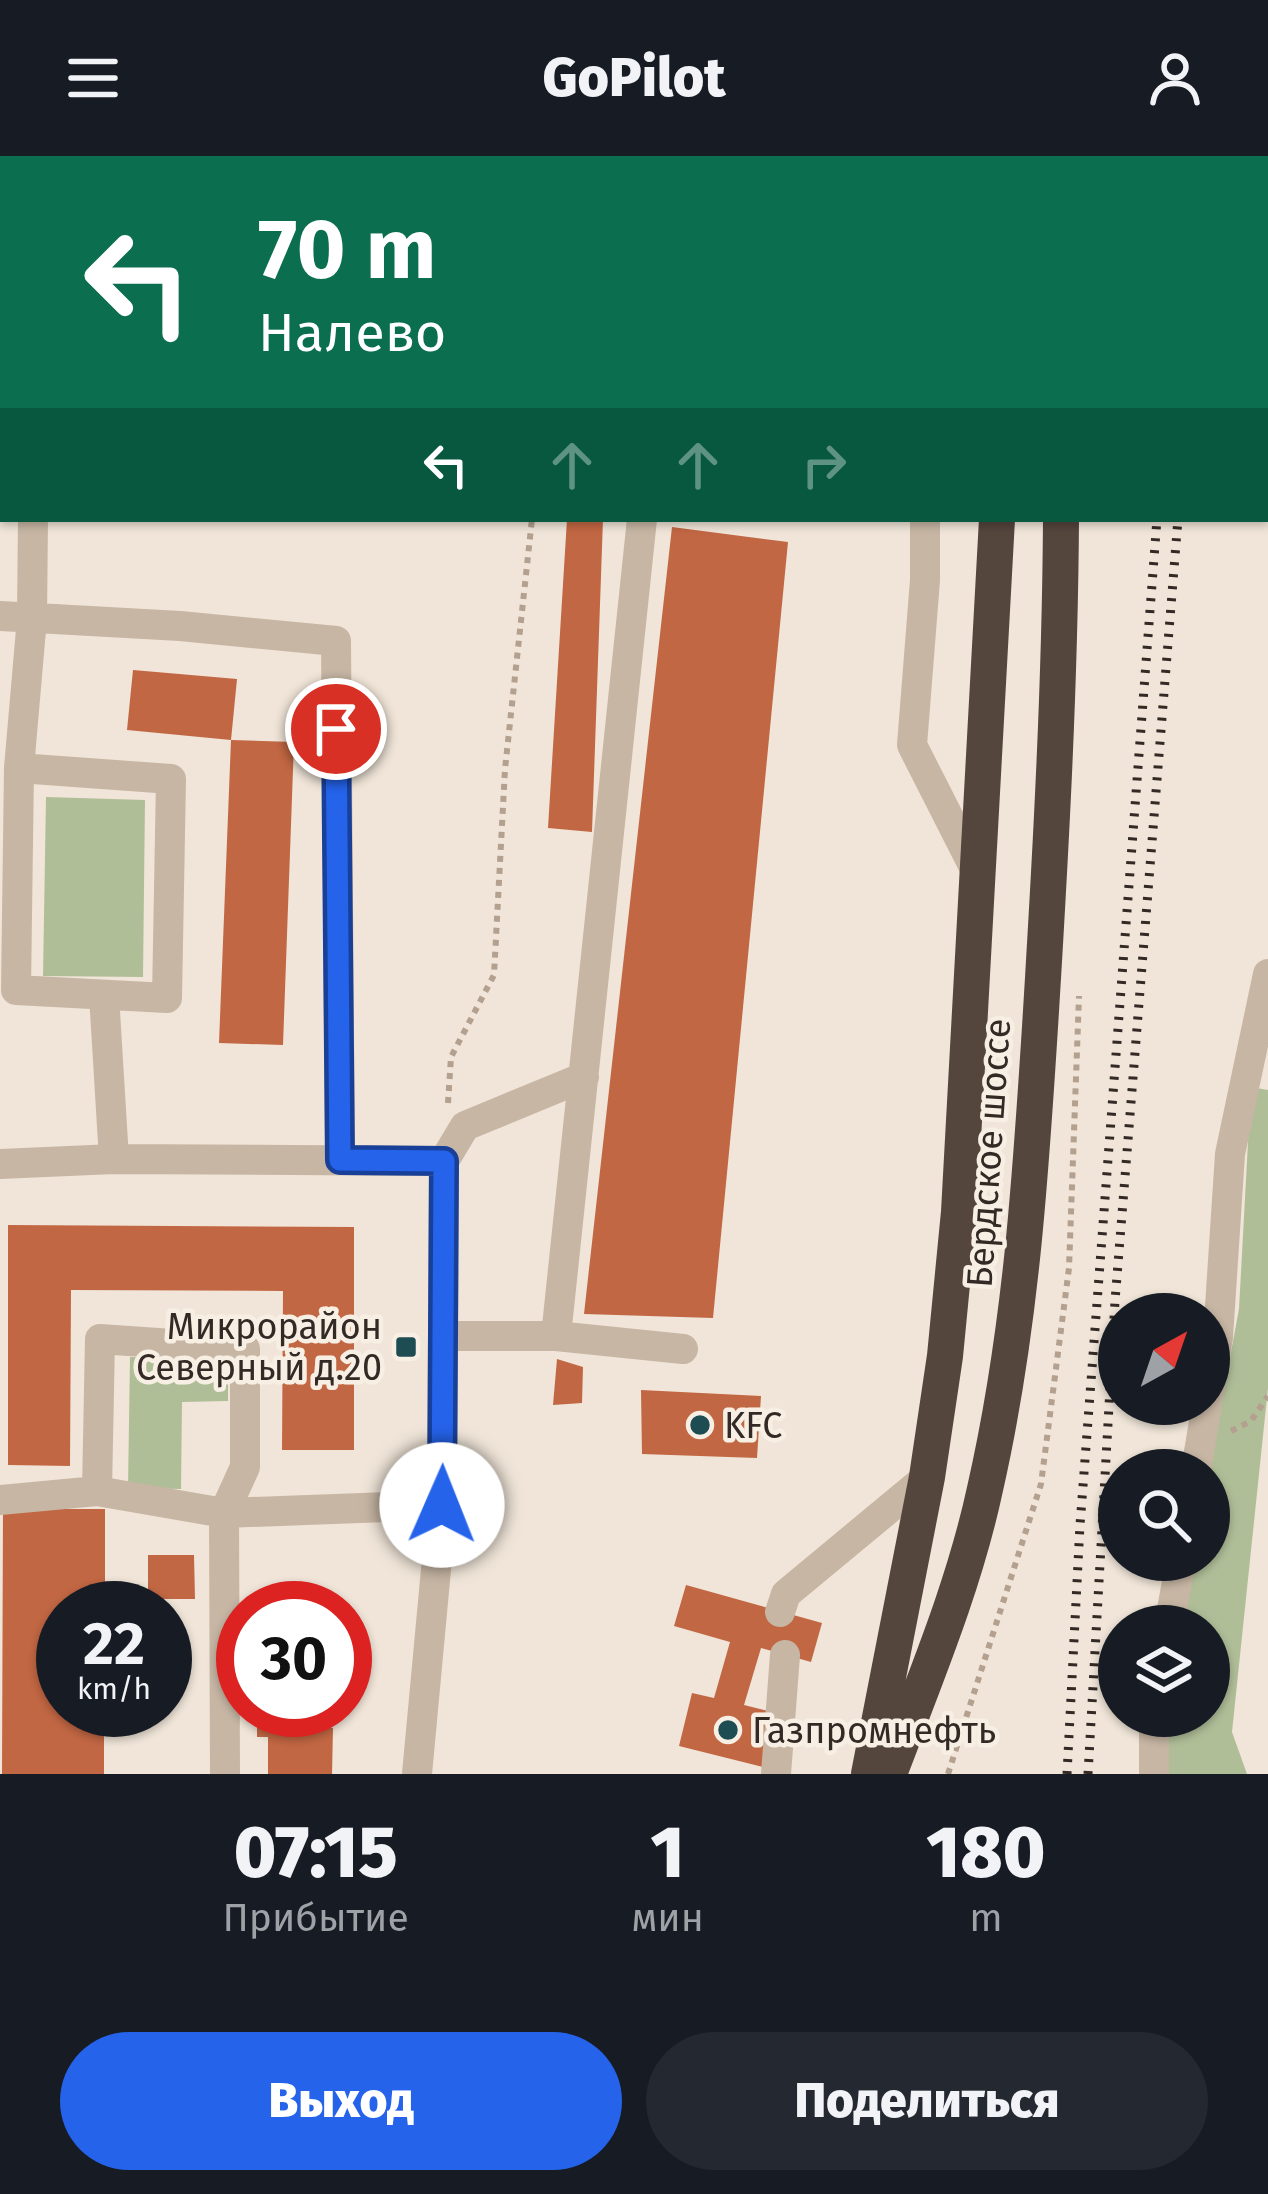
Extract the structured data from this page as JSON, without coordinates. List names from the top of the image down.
{
  "streets": {
    "highway": ["Бердское шоссе"]
  },
  "places": {
    "transit": ["Микрорайон Северный д.20"],
    "other": ["KFC", "Газпромнефть"]
  },
  "north": "top right",
  "page": {
    "header": "GoPilot",
    "turn": ["70 m", "Налево"],
    "speed": "22 km/h",
    "limit": "30",
    "eta": [
      "07:15",
      "Прибытие",
      "1",
      "мин",
      "180",
      "m"
    ],
    "buttons": ["Выход", "Поделиться"]
  }
}
